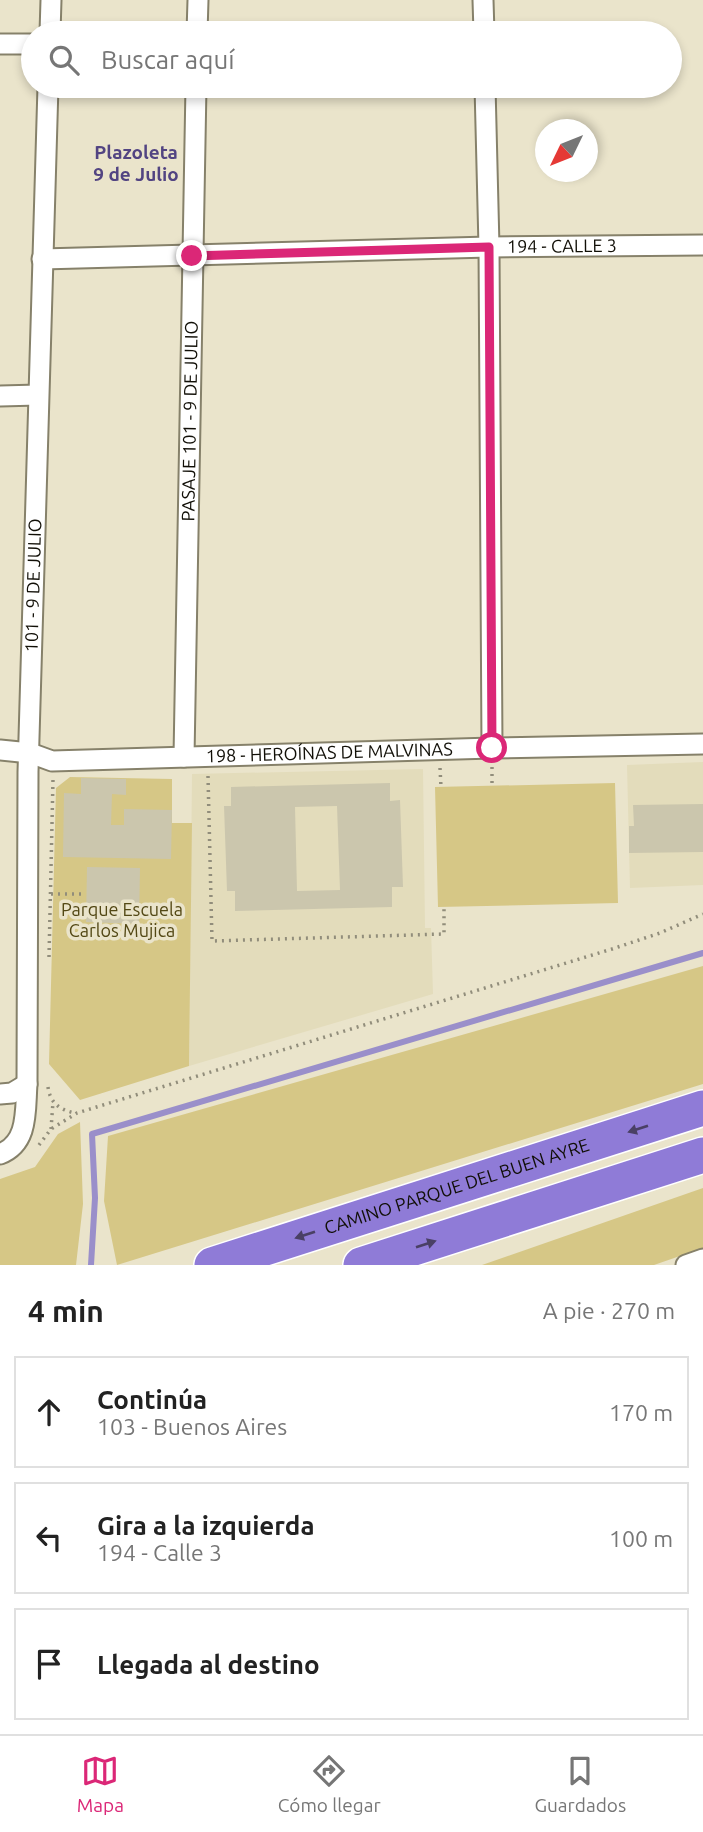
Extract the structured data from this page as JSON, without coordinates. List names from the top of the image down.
{
  "streets": {
    "highway": ["CAMINO PARQUE DEL BUEN AYRE"],
    "street": [
      "194 - CALLE 3",
      "PASAJE 101 - 9 DE JULIO",
      "101 - 9 DE JULIO",
      "198 - HEROÍNAS DE MALVINAS"
    ]
  },
  "crossings": [
    ["194 - CALLE 3", "PASAJE 101 - 9 DE JULIO"],
    ["194 - CALLE 3", "101 - 9 DE JULIO"],
    ["PASAJE 101 - 9 DE JULIO", "198 - HEROÍNAS DE MALVINAS"],
    ["101 - 9 DE JULIO", "198 - HEROÍNAS DE MALVINAS"]
  ],
  "districts": ["Plazoleta 9 de Julio"],
  "parks": ["Parque Escuela Carlos Mujica"],
  "north": "bottom left",
  "page": {
    "search": "Buscar aquí",
    "heading": ["4 min", "A pie · 270 m"],
    "list": [
      ["Continúa", "103 - Buenos Aires", "170 m"],
      ["Gira a la izquierda", "194 - Calle 3", "100 m"],
      "Llegada al destino"
    ],
    "nav": ["Mapa", "Cómo llegar", "Guardados"]
  }
}
